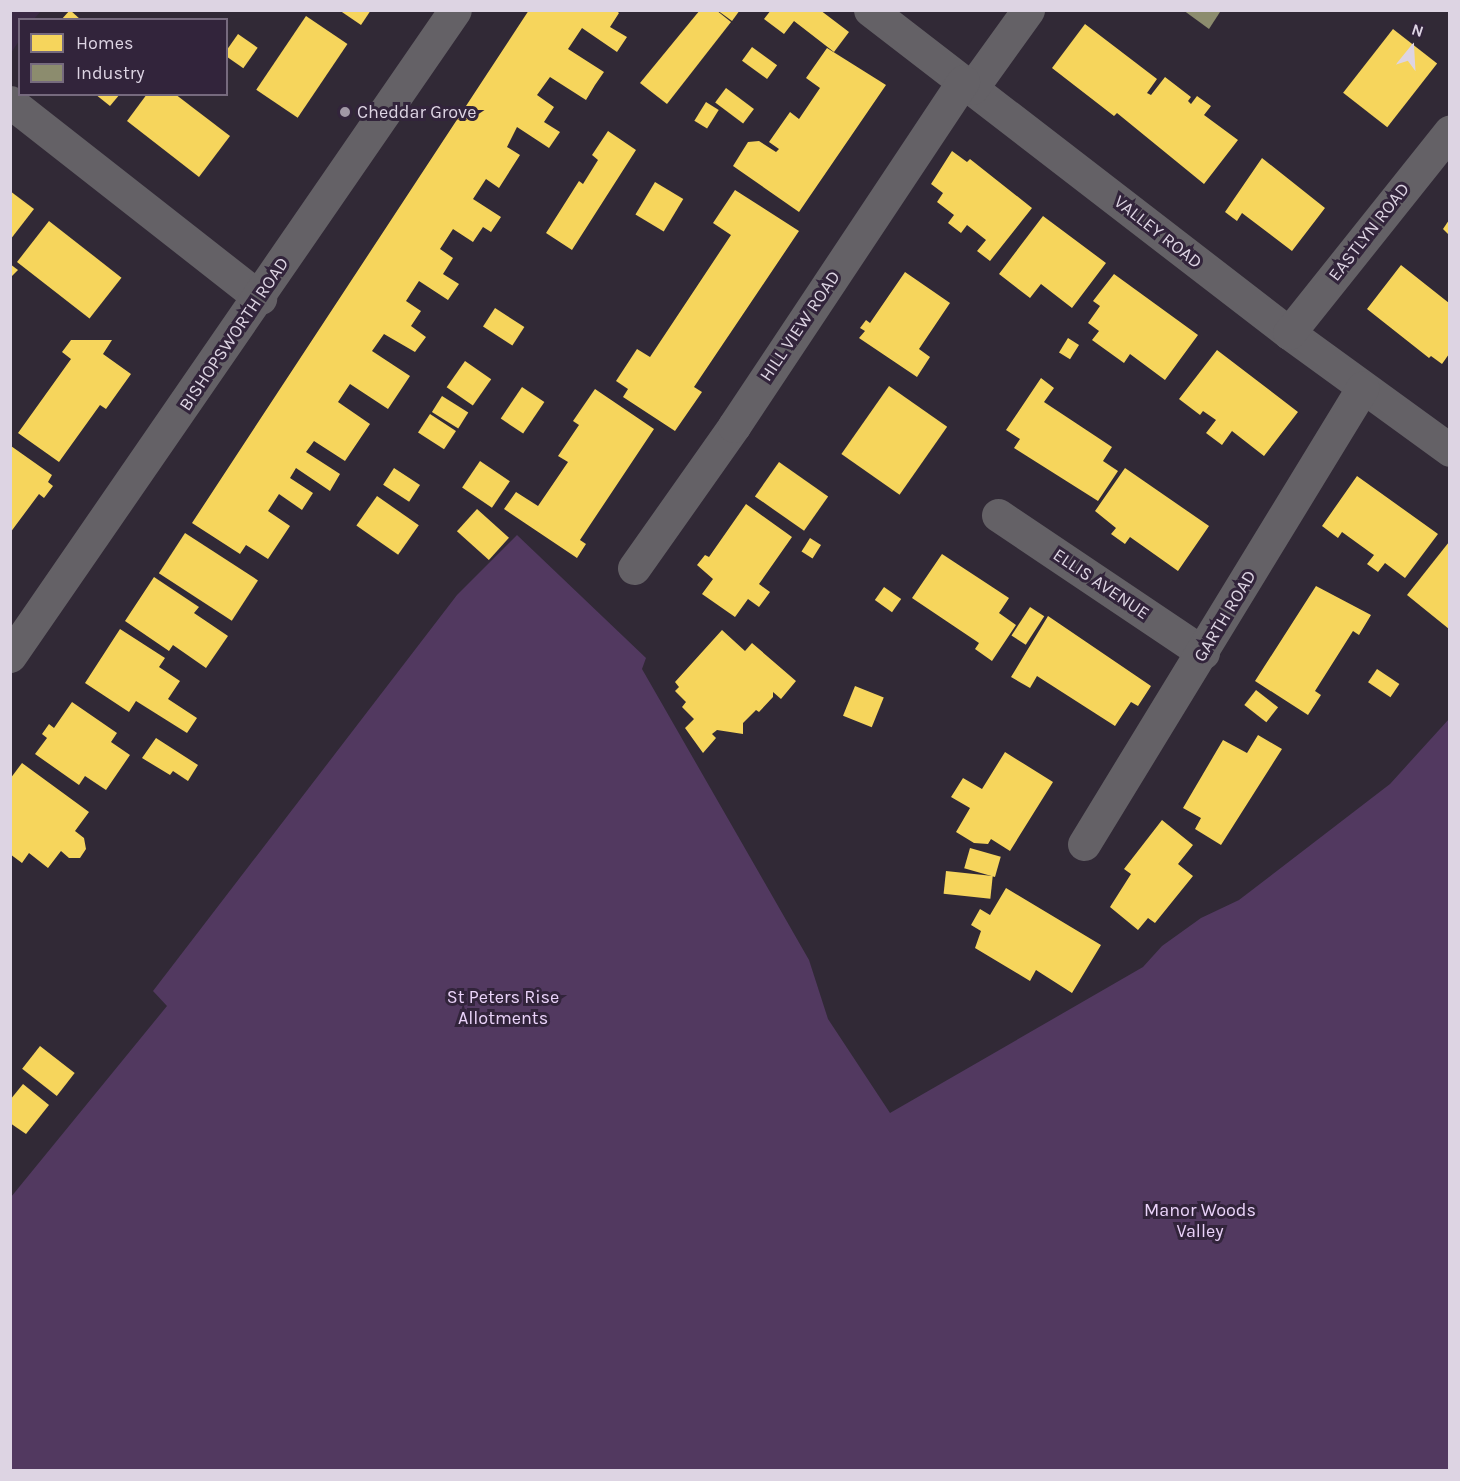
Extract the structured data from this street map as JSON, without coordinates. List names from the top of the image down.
{
  "streets": {
    "street": [
      "VALLEY ROAD",
      "EASTLYN ROAD",
      "HILL VIEW ROAD",
      "BISHOPSWORTH ROAD",
      "ELLIS AVENUE",
      "GARTH ROAD"
    ]
  },
  "crossings": [
    ["VALLEY ROAD", "EASTLYN ROAD"],
    ["VALLEY ROAD", "HILL VIEW ROAD"],
    ["VALLEY ROAD", "GARTH ROAD"],
    ["ELLIS AVENUE", "GARTH ROAD"]
  ],
  "parks": ["St Peters Rise Allotments", "Manor Woods Valley"],
  "places": ["Cheddar Grove"],
  "legend": ["Homes", "Industry"],
  "north": "top"
}
